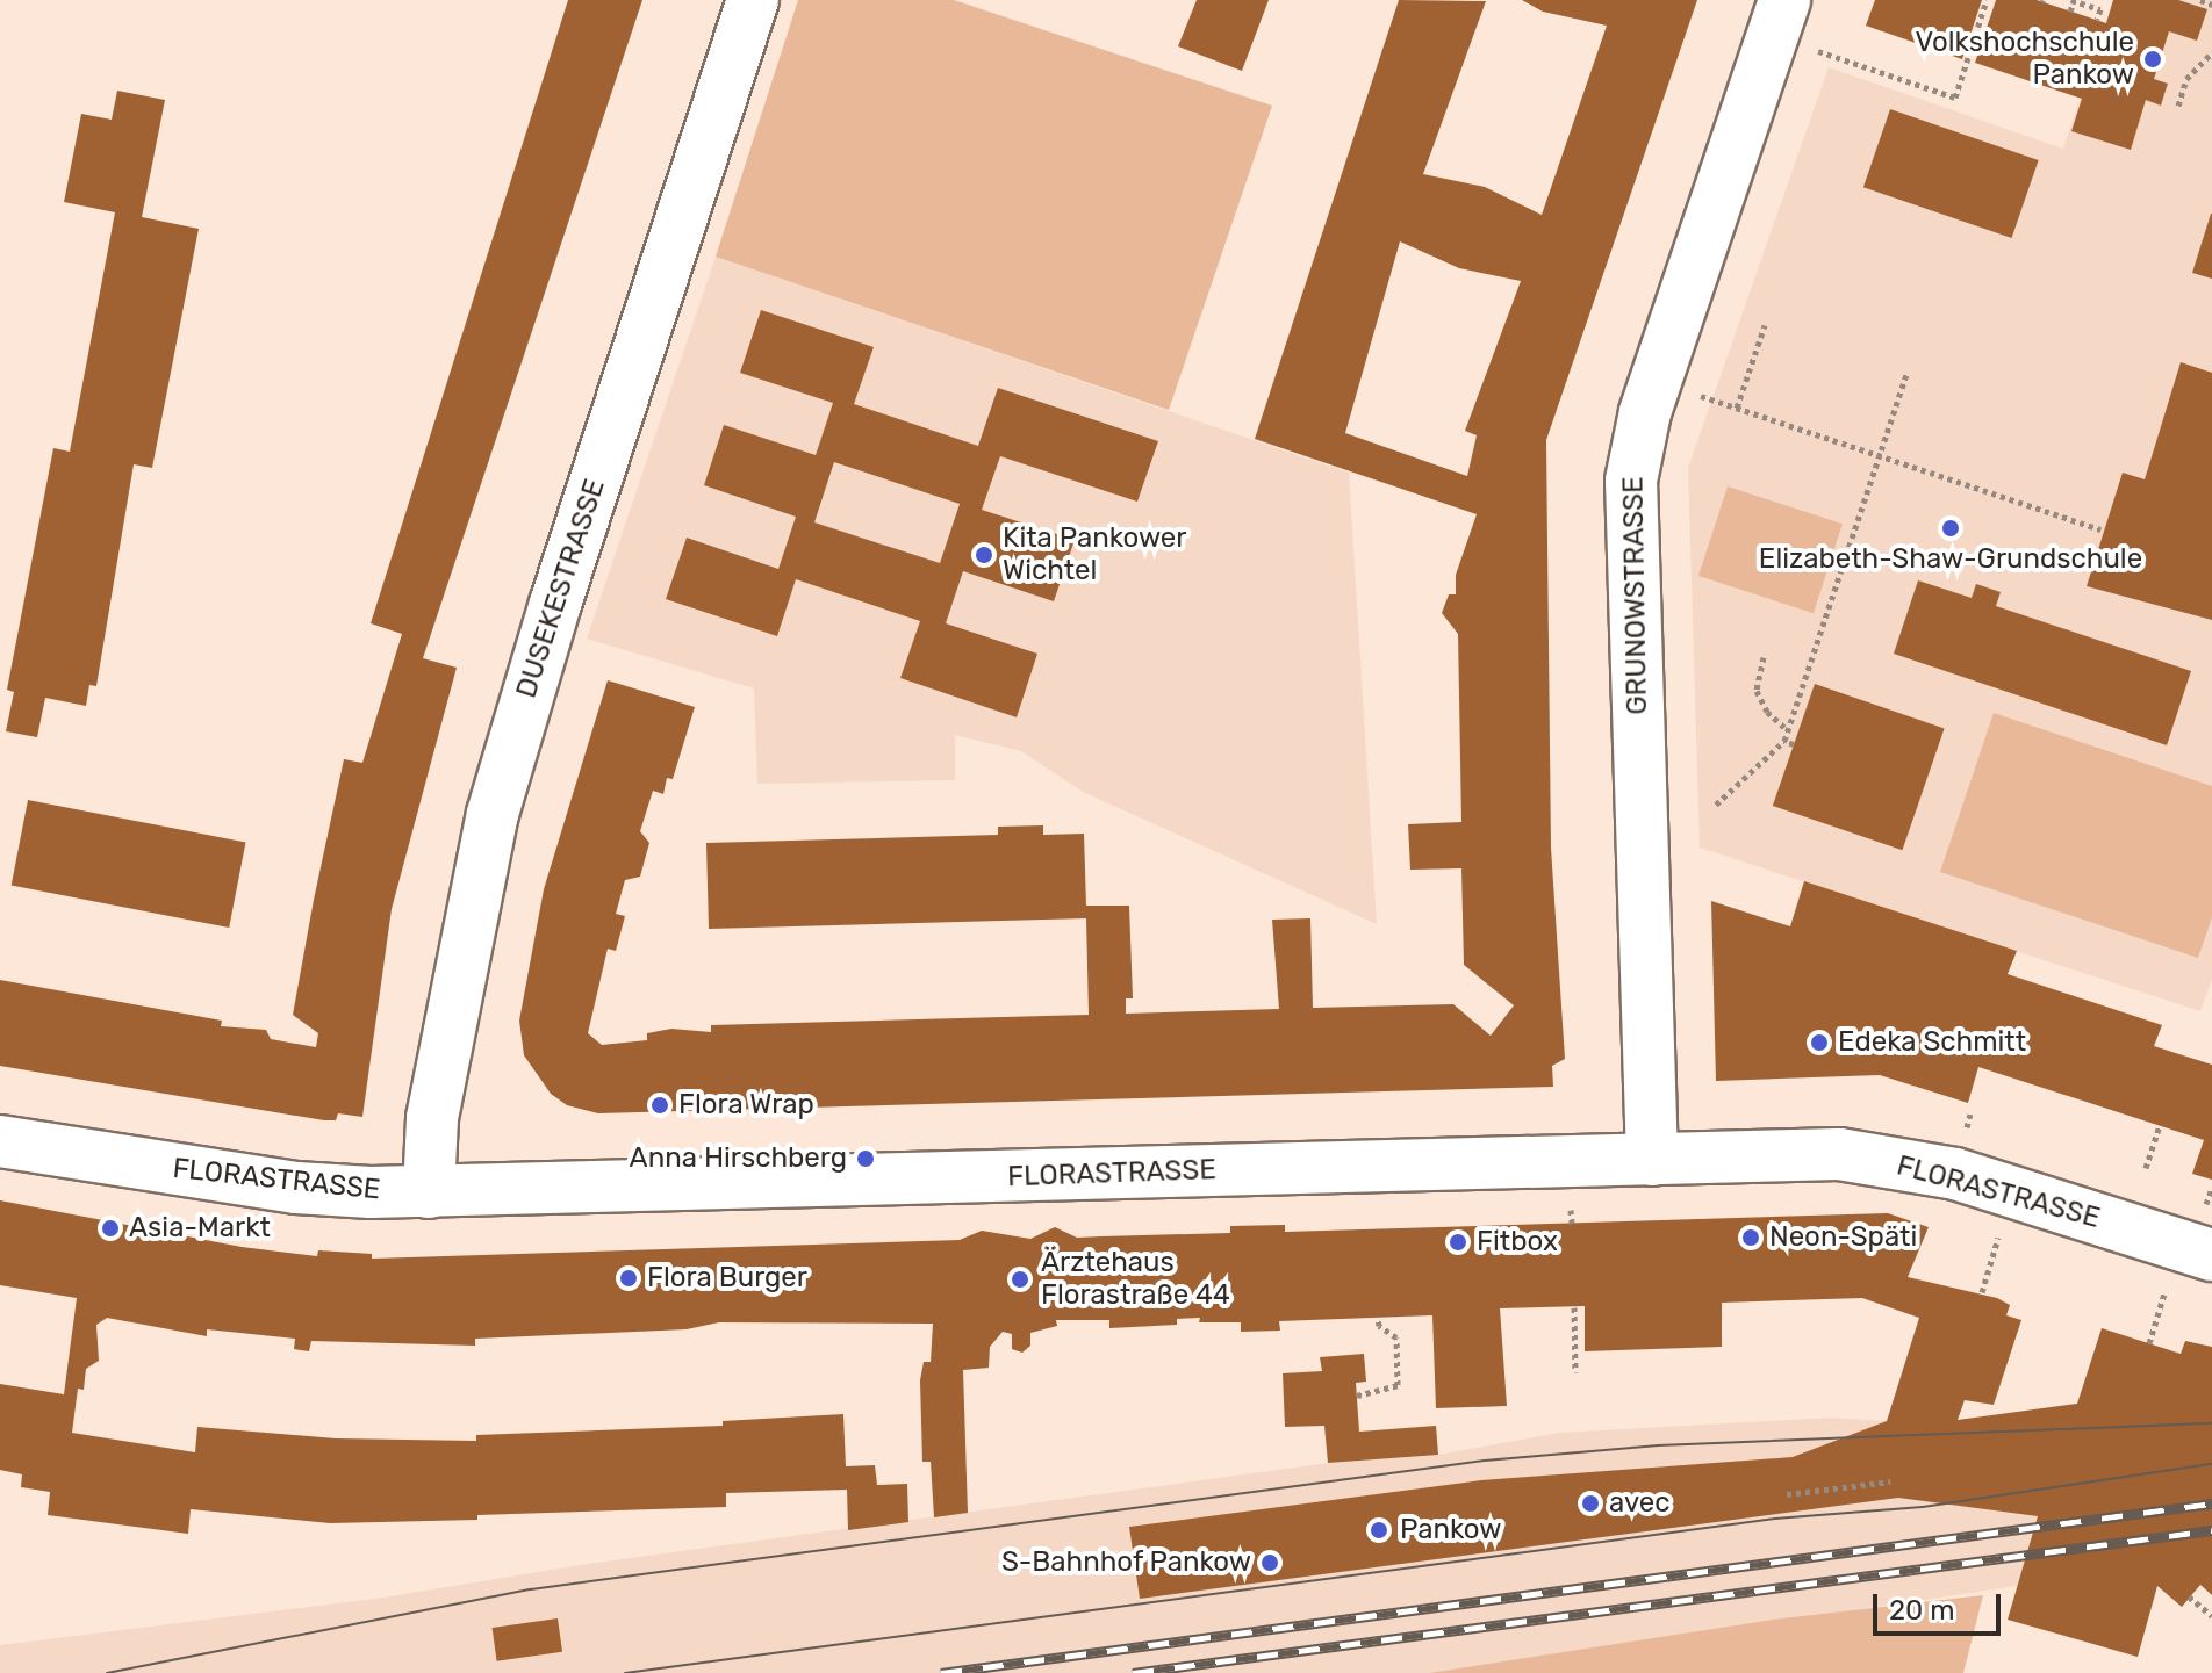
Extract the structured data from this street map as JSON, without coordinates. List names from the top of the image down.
{
  "streets": {
    "street": ["DUSEKESTRASSE", "GRUNOWSTRASSE", "FLORASTRASSE"]
  },
  "crossings": [
    ["DUSEKESTRASSE", "FLORASTRASSE"],
    ["GRUNOWSTRASSE", "FLORASTRASSE"]
  ],
  "places": [
    "Volkshochschule Pankow",
    "Elizabeth-Shaw-Grundschule",
    "Kita Pankower Wichtel",
    "Edeka Schmitt",
    "Flora Wrap",
    "Anna Hirschberg",
    "Asia-Markt",
    "Neon-Späti",
    "Fitbox",
    "Flora Burger",
    "Ärztehaus Florastraße 44",
    "avec",
    "Pankow",
    "S-Bahnhof Pankow"
  ],
  "scale_bar": "20 m"
}
